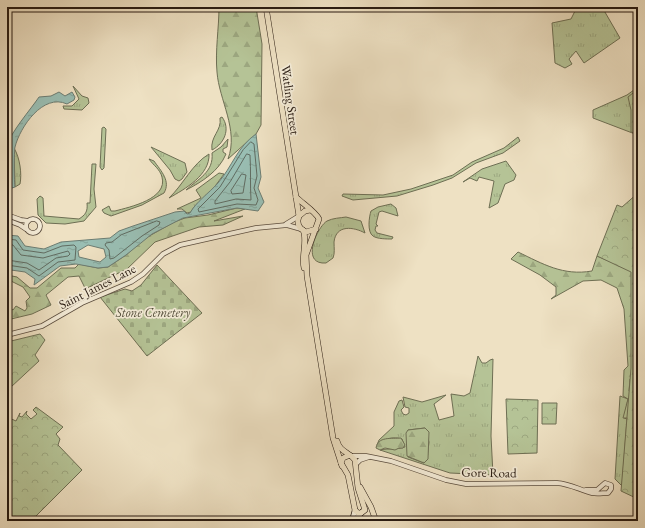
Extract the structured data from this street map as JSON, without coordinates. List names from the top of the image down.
{
  "streets": {
    "main road": ["Watling Street"],
    "street": ["Saint James Lane", "Gore Road"]
  },
  "crossings": [
    ["Watling Street", "Saint James Lane"]
  ],
  "parks": ["Stone Cemetery"]
}
